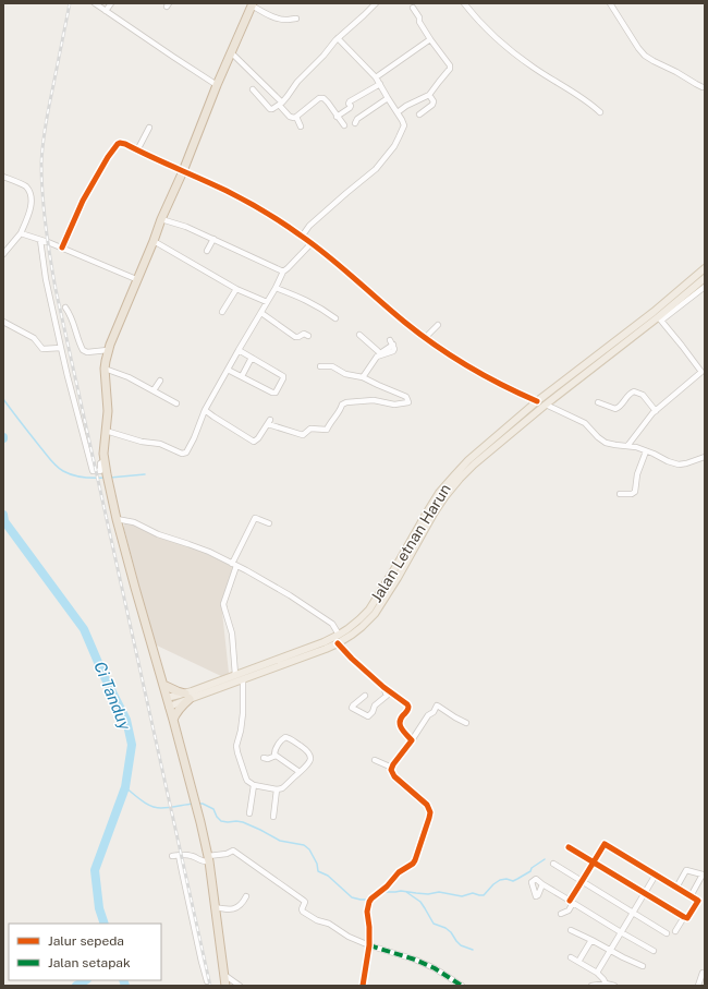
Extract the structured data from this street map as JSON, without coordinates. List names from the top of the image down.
{
  "streets": {
    "main road": ["Jalan Letnan Harun"]
  },
  "water": ["Ci Tanduy"],
  "legend": ["Jalur sepeda", "Jalan setapak"]
}
